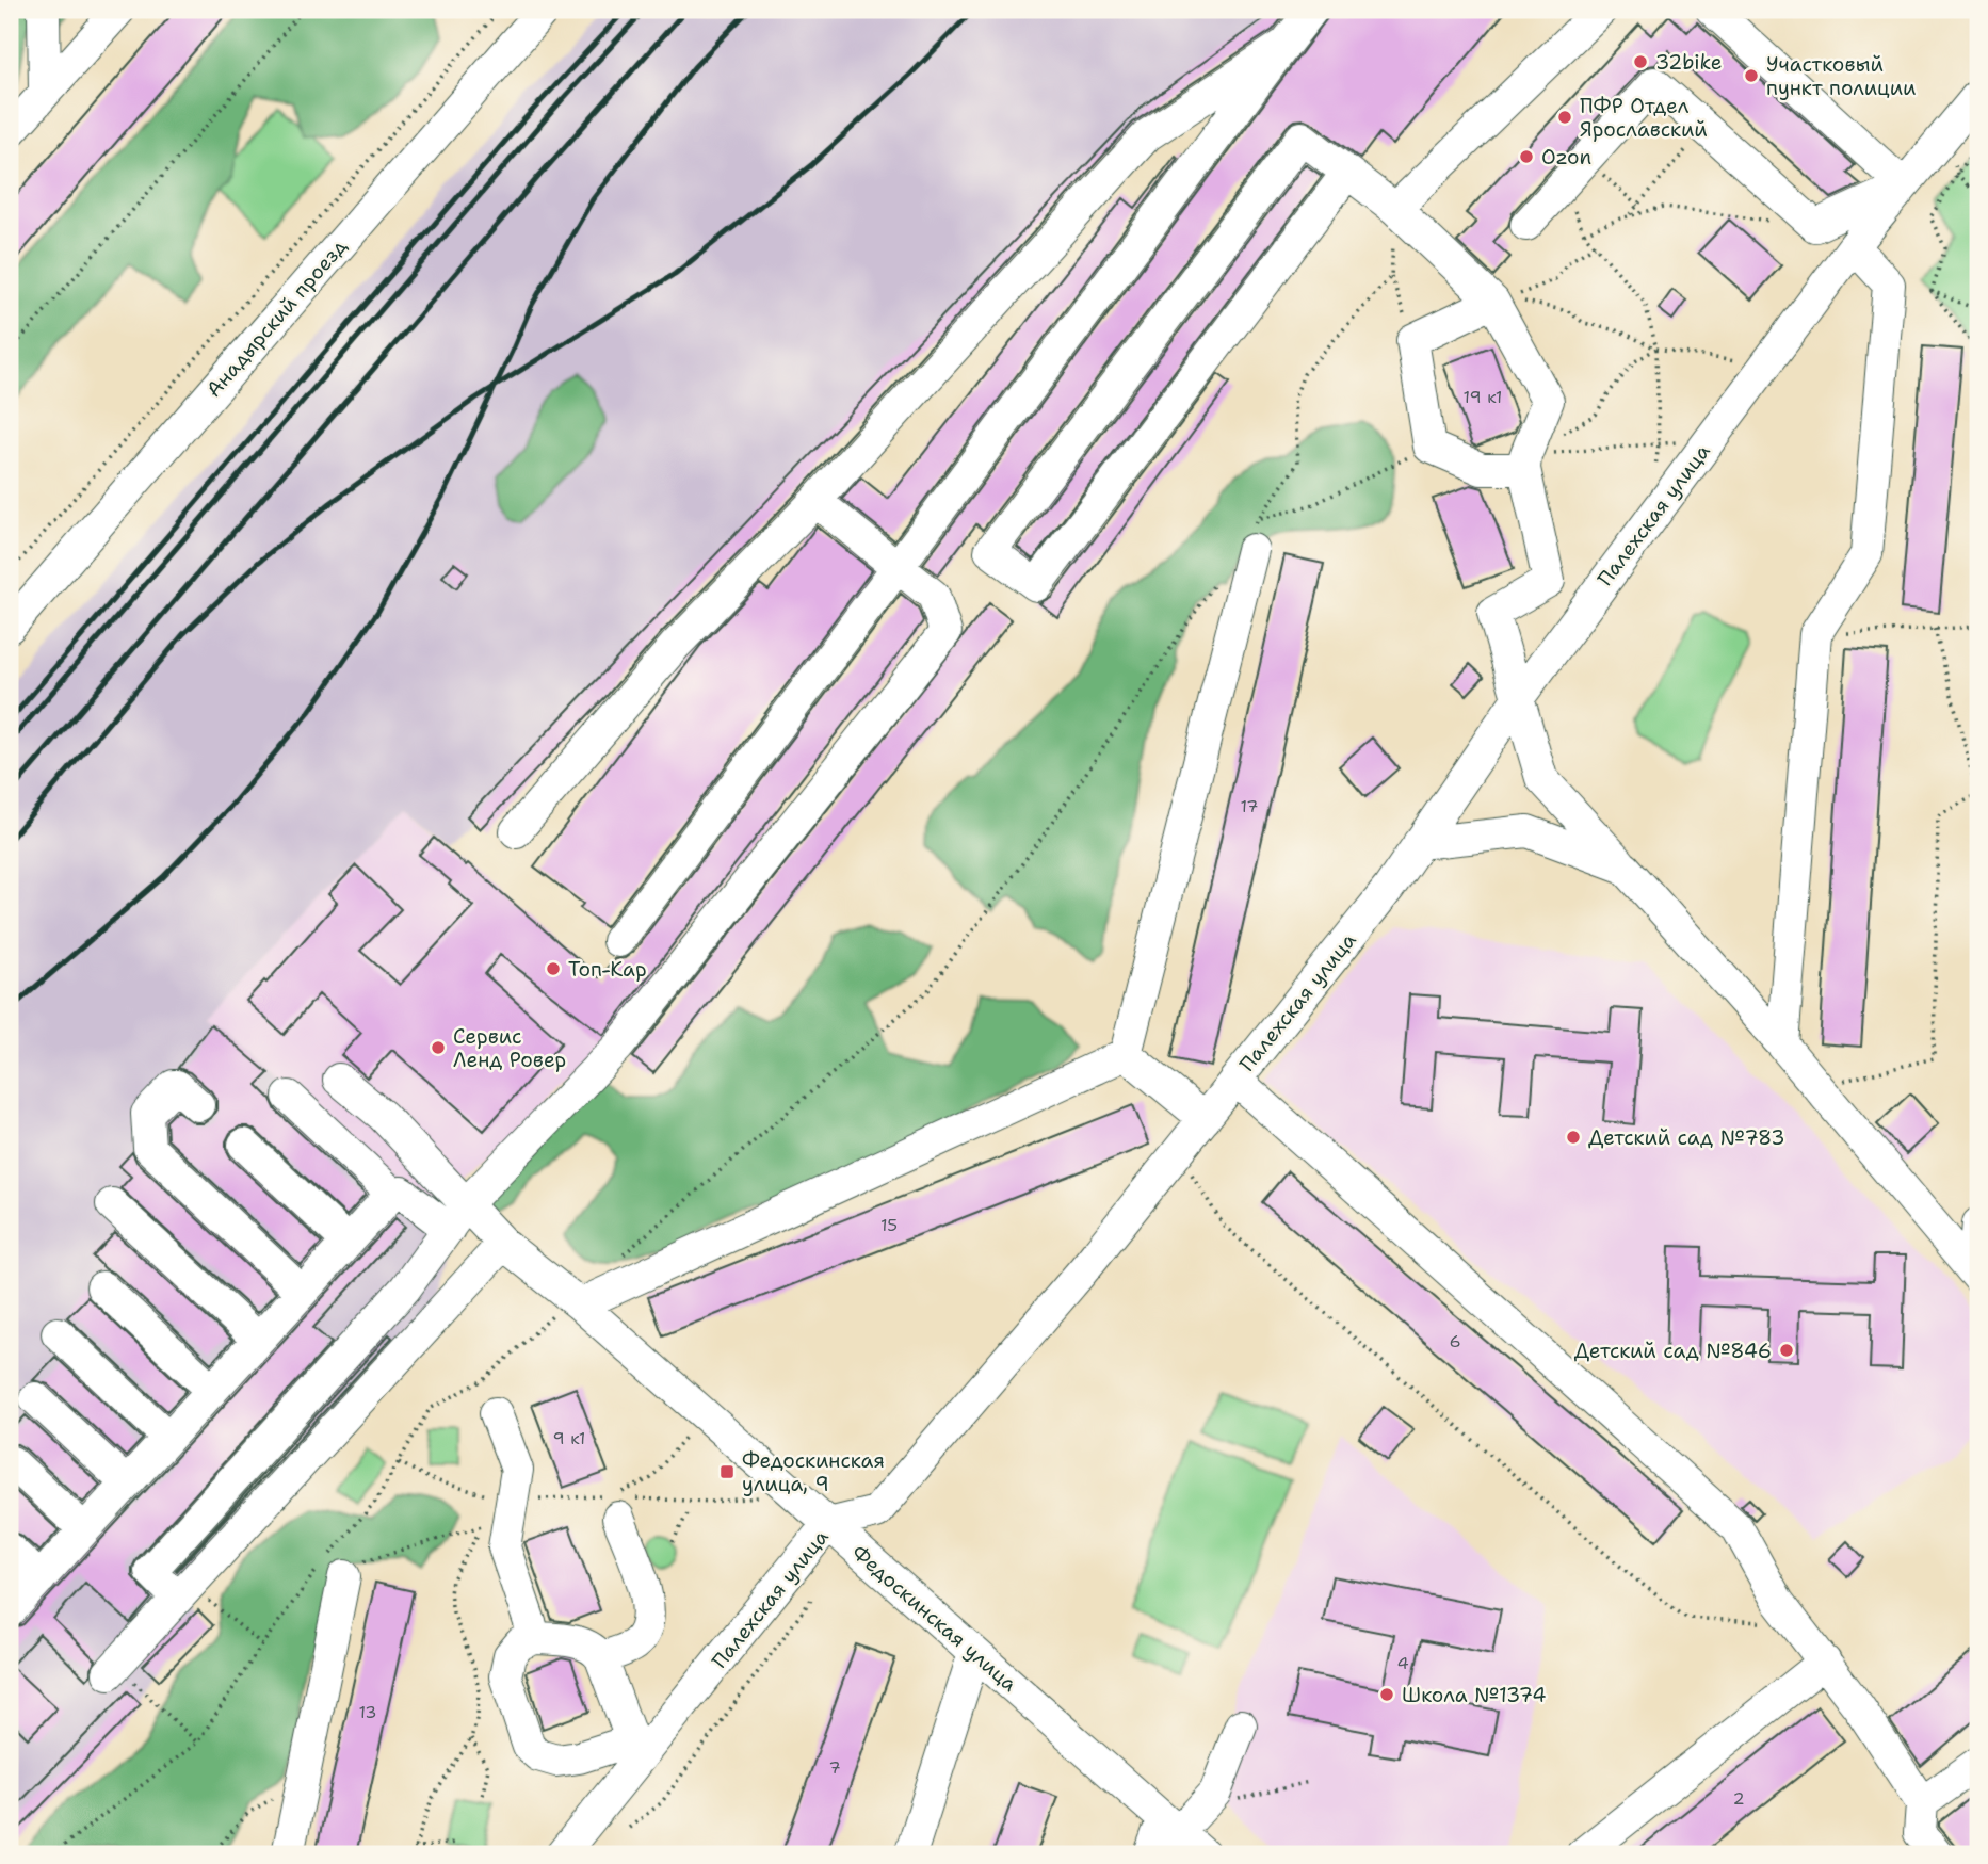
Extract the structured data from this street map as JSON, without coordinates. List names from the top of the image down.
{
  "streets": {
    "street": ["Анадырский проезд", "Палехская улица", "Федоскинская улица"]
  },
  "crossings": [
    ["Палехская улица", "Федоскинская улица"]
  ],
  "places": {
    "other": [
      "32bike",
      "Участковый пункт полиции",
      "ПФР Отдел Ярославский",
      "Ozon",
      "Топ-Кар",
      "Сервис Ленд Ровер",
      "Детский сад №783",
      "Детский сад №846",
      "Школа №1374"
    ],
    "transit": ["Федоскинская улица, 9"]
  },
  "house_numbers": [
    "19 к1",
    "17",
    "15",
    "6",
    "9 к1",
    "4",
    "13",
    "7",
    "2"
  ]
}
